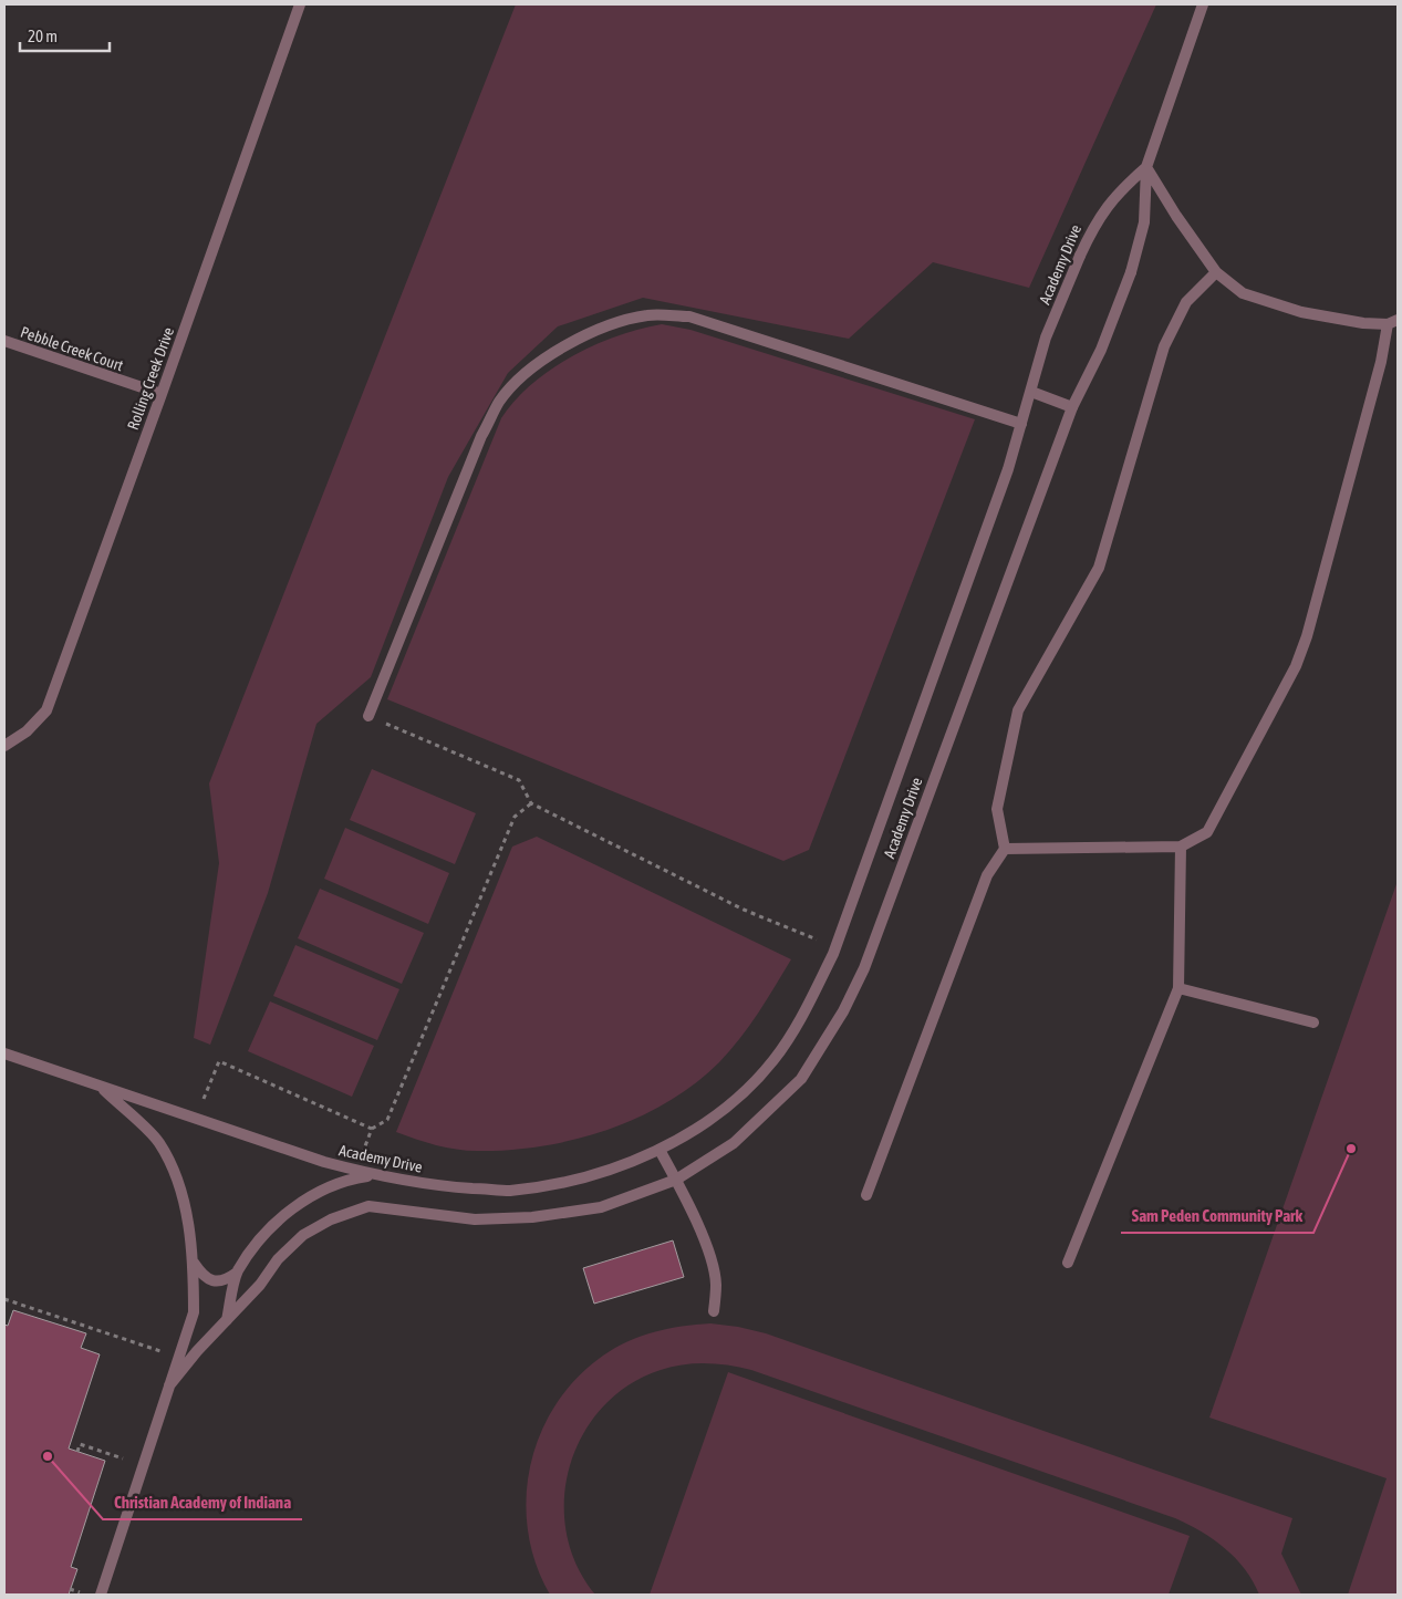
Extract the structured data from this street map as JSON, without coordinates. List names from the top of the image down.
{
  "streets": {
    "street": ["Academy Drive", "Pebble Creek Court", "Rolling Creek Drive"]
  },
  "crossings": [
    ["Pebble Creek Court", "Rolling Creek Drive"]
  ],
  "places": ["Sam Peden Community Park", "Christian Academy of Indiana"],
  "scale_bar": "20 m"
}
